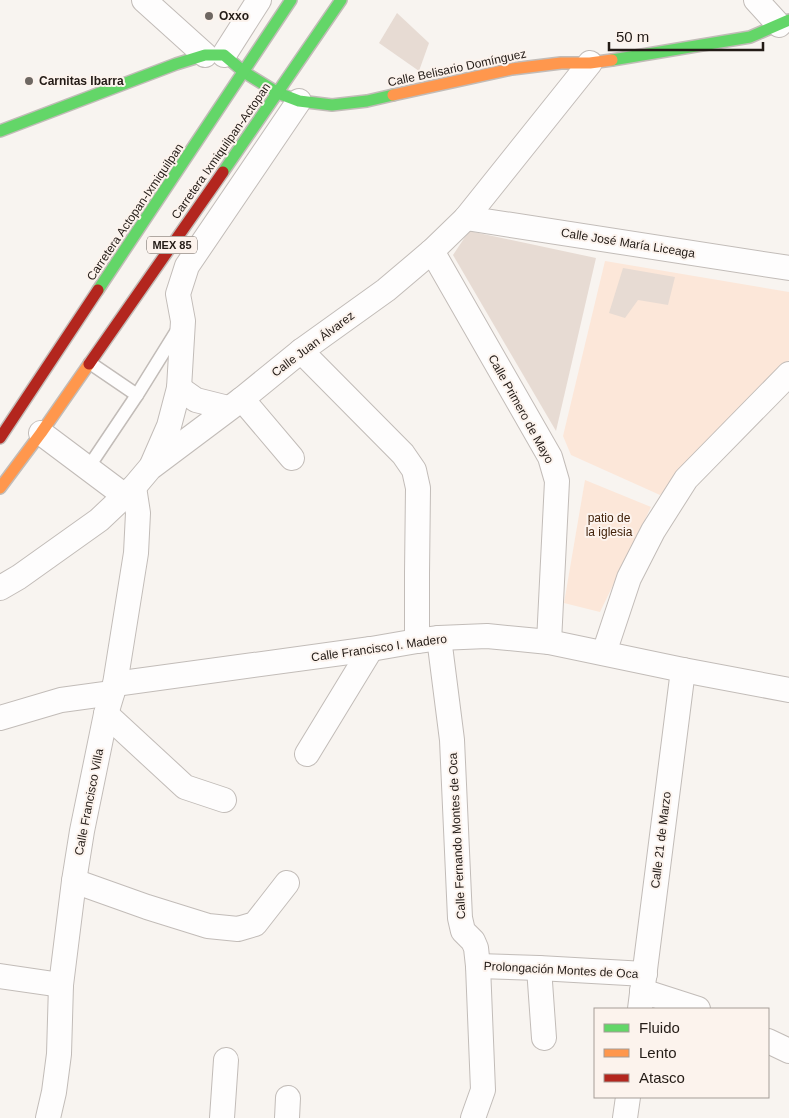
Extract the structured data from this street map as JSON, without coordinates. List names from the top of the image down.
{
  "streets": {
    "main road": [
      "Calle Belisario Domínguez",
      "Carretera Ixmiquilpan-Actopan",
      "Carretera Actopan-Ixmiquilpan",
      "MEX 85"
    ],
    "street": [
      "Calle José María Liceaga",
      "Calle Juan Álvarez",
      "Calle Primero de Mayo",
      "Calle Francisco I. Madero",
      "Calle Francisco Villa",
      "Calle Fernando Montes de Oca",
      "Calle 21 de Marzo",
      "Prolongación Montes de Oca"
    ]
  },
  "crossings": [
    ["Calle Belisario Domínguez", "Carretera Ixmiquilpan-Actopan"],
    ["Calle Belisario Domínguez", "Calle Juan Álvarez"],
    ["Calle José María Liceaga", "Calle Juan Álvarez"],
    ["Calle Juan Álvarez", "Calle Primero de Mayo"],
    ["Calle Juan Álvarez", "Calle Francisco Villa"],
    ["Calle Juan Álvarez", "Calle Fernando Montes de Oca"],
    ["Calle Primero de Mayo", "Calle Francisco I. Madero"],
    ["Calle Francisco I. Madero", "Calle Francisco Villa"],
    ["Calle Francisco I. Madero", "Calle Fernando Montes de Oca"],
    ["Calle Francisco I. Madero", "Calle 21 de Marzo"],
    ["Calle Fernando Montes de Oca", "Prolongación Montes de Oca"],
    ["Calle 21 de Marzo", "Prolongación Montes de Oca"]
  ],
  "parks": ["patio de la iglesia"],
  "places": ["Oxxo", "Carnitas Ibarra"],
  "legend": ["Fluido", "Lento", "Atasco"],
  "scale_bar": "50 m"
}
